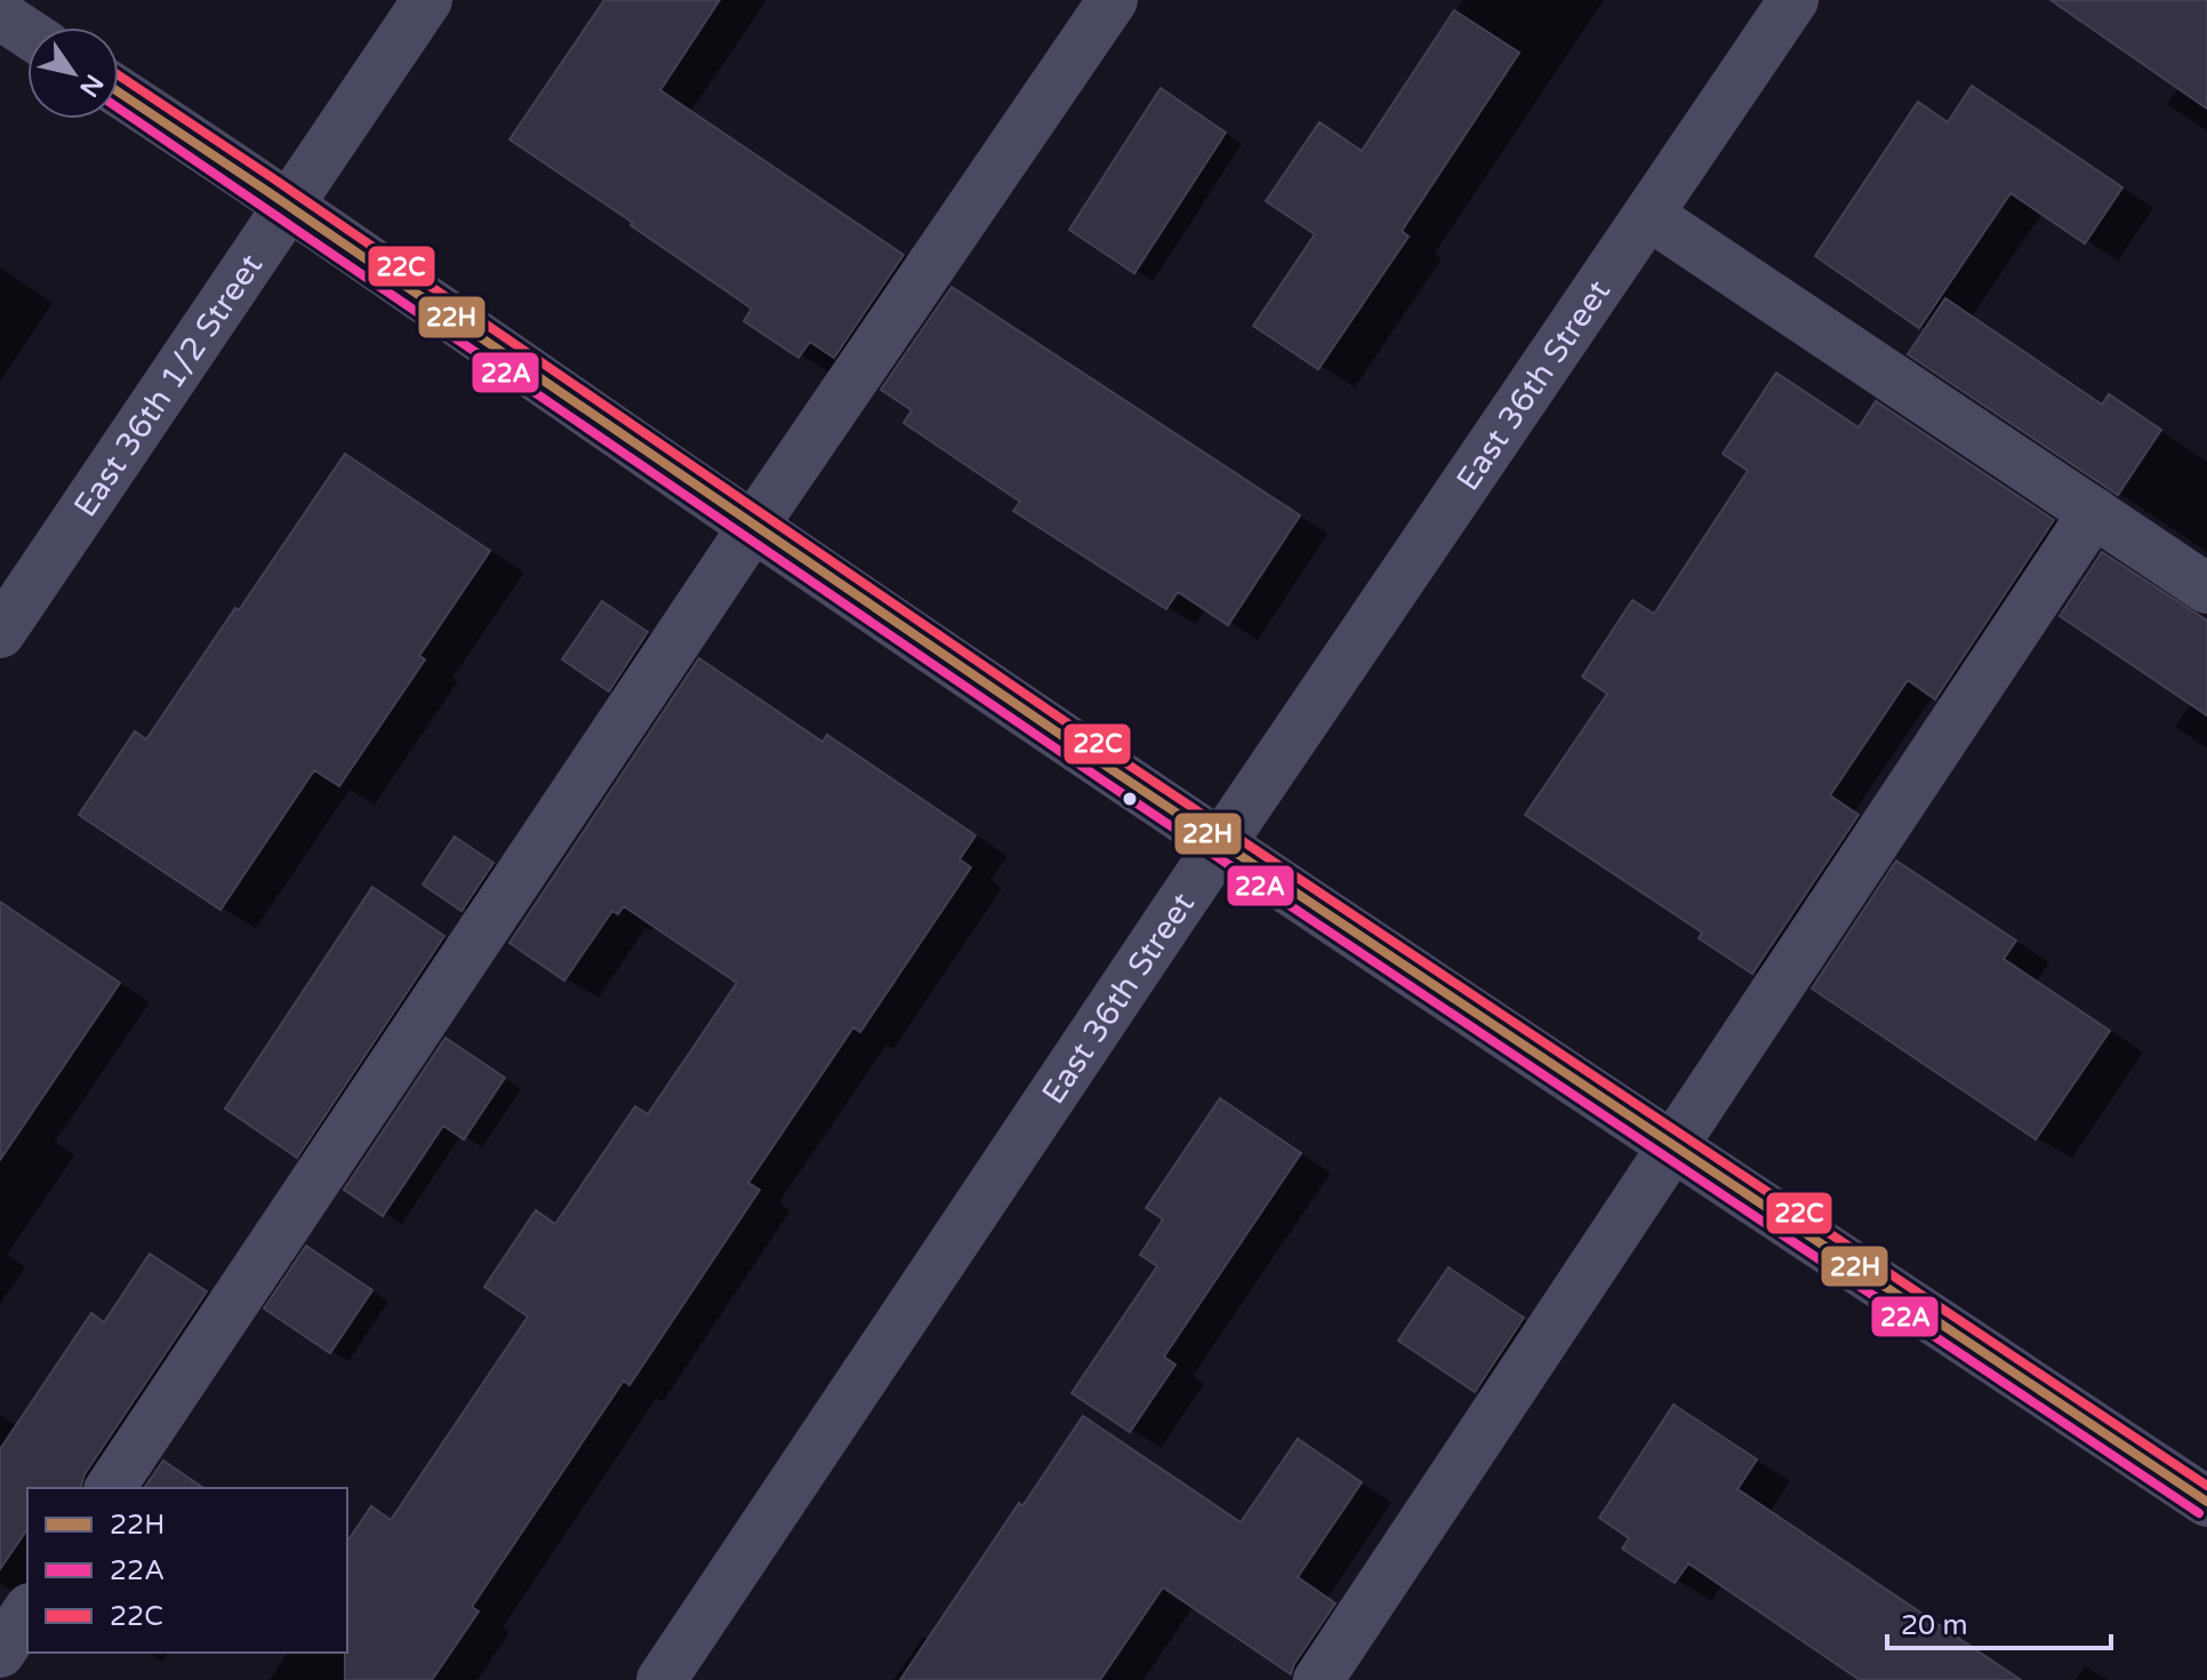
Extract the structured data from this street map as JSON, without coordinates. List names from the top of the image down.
{
  "streets": {
    "street": ["East 36th 1/2 Street", "East 36th Street"]
  },
  "lines": ["transit line 22C", "transit line 22H", "transit line 22A"],
  "legend": ["22H", "22A", "22C"],
  "scale_bar": "20 m",
  "north": "bottom right"
}
